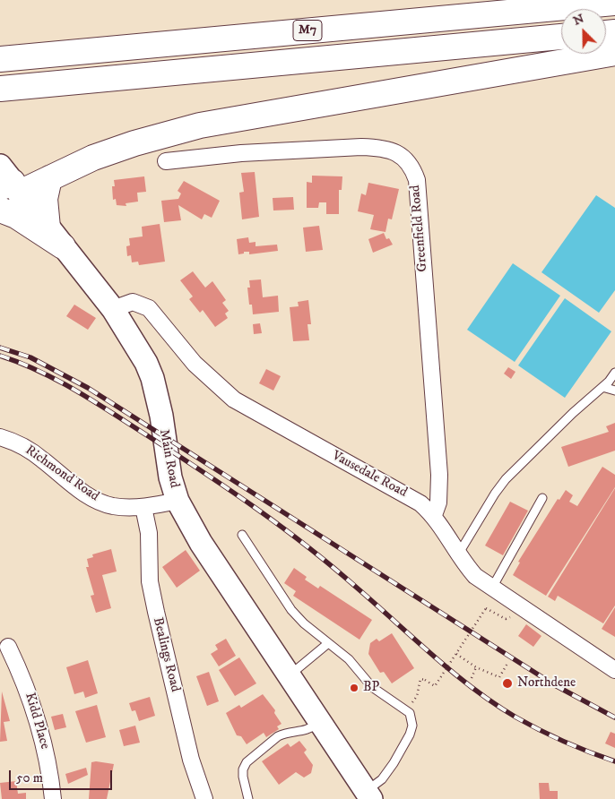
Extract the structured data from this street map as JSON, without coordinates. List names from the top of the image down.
{
  "streets": {
    "highway": ["M7"],
    "main road": ["Main Road"],
    "street": [
      "Greenfield Road",
      "Richmond Road",
      "Vausedale Road",
      "Bealings Road",
      "Kidd Place"
    ]
  },
  "crossings": [
    ["Greenfield Road", "Vausedale Road"],
    ["Main Road", "Richmond Road"],
    ["Main Road", "Vausedale Road"],
    ["Richmond Road", "Bealings Road"]
  ],
  "places": ["Northdene", "BP"],
  "scale_bar": "50 m",
  "north": "top left"
}
